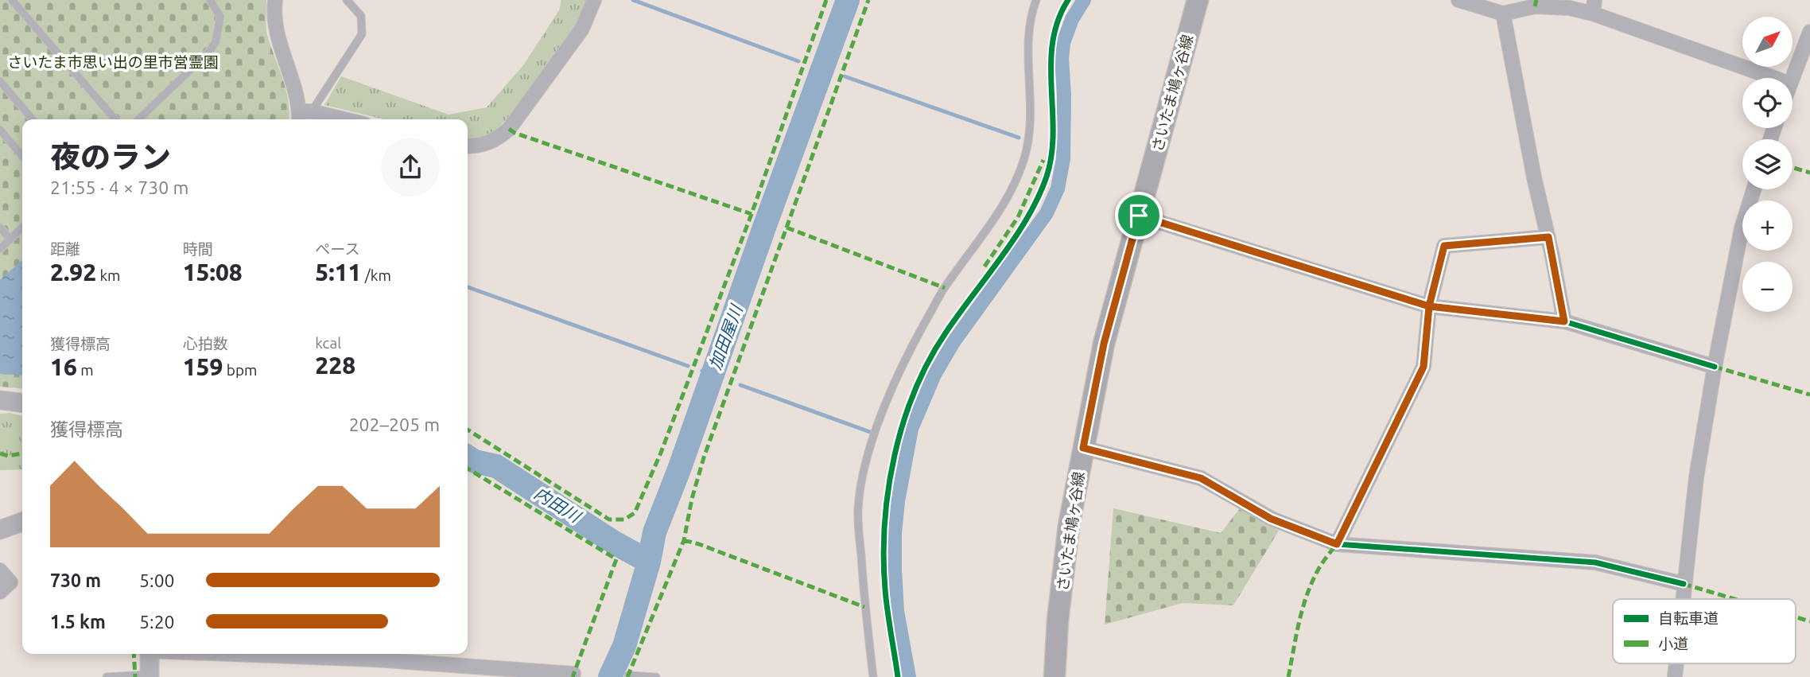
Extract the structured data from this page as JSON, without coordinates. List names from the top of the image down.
{
  "streets": {
    "main road": ["さいたま鳩ヶ谷線"]
  },
  "water": ["加田屋川", "内田川"],
  "parks": ["さいたま市思い出の里市営霊園"],
  "legend": ["自転車道", "小道"],
  "north": "top right",
  "page": {
    "map_buttons": ["+", "−"],
    "heading": ["夜のラン", "21:55 · 4 × 730 m"],
    "stats": [
      ["距離", "2.92 km"],
      ["時間", "15:08"],
      ["ペース", "5:11 /km"],
      ["獲得標高", "16 m"],
      ["心拍数", "159 bpm"],
      ["kcal", "228"]
    ],
    "chart": ["獲得標高", "202–205 m"],
    "list": [
      {
        "name": "730 m",
        "note": "5:00"
      },
      {
        "name": "1.5 km",
        "note": "5:20"
      }
    ]
  }
}
